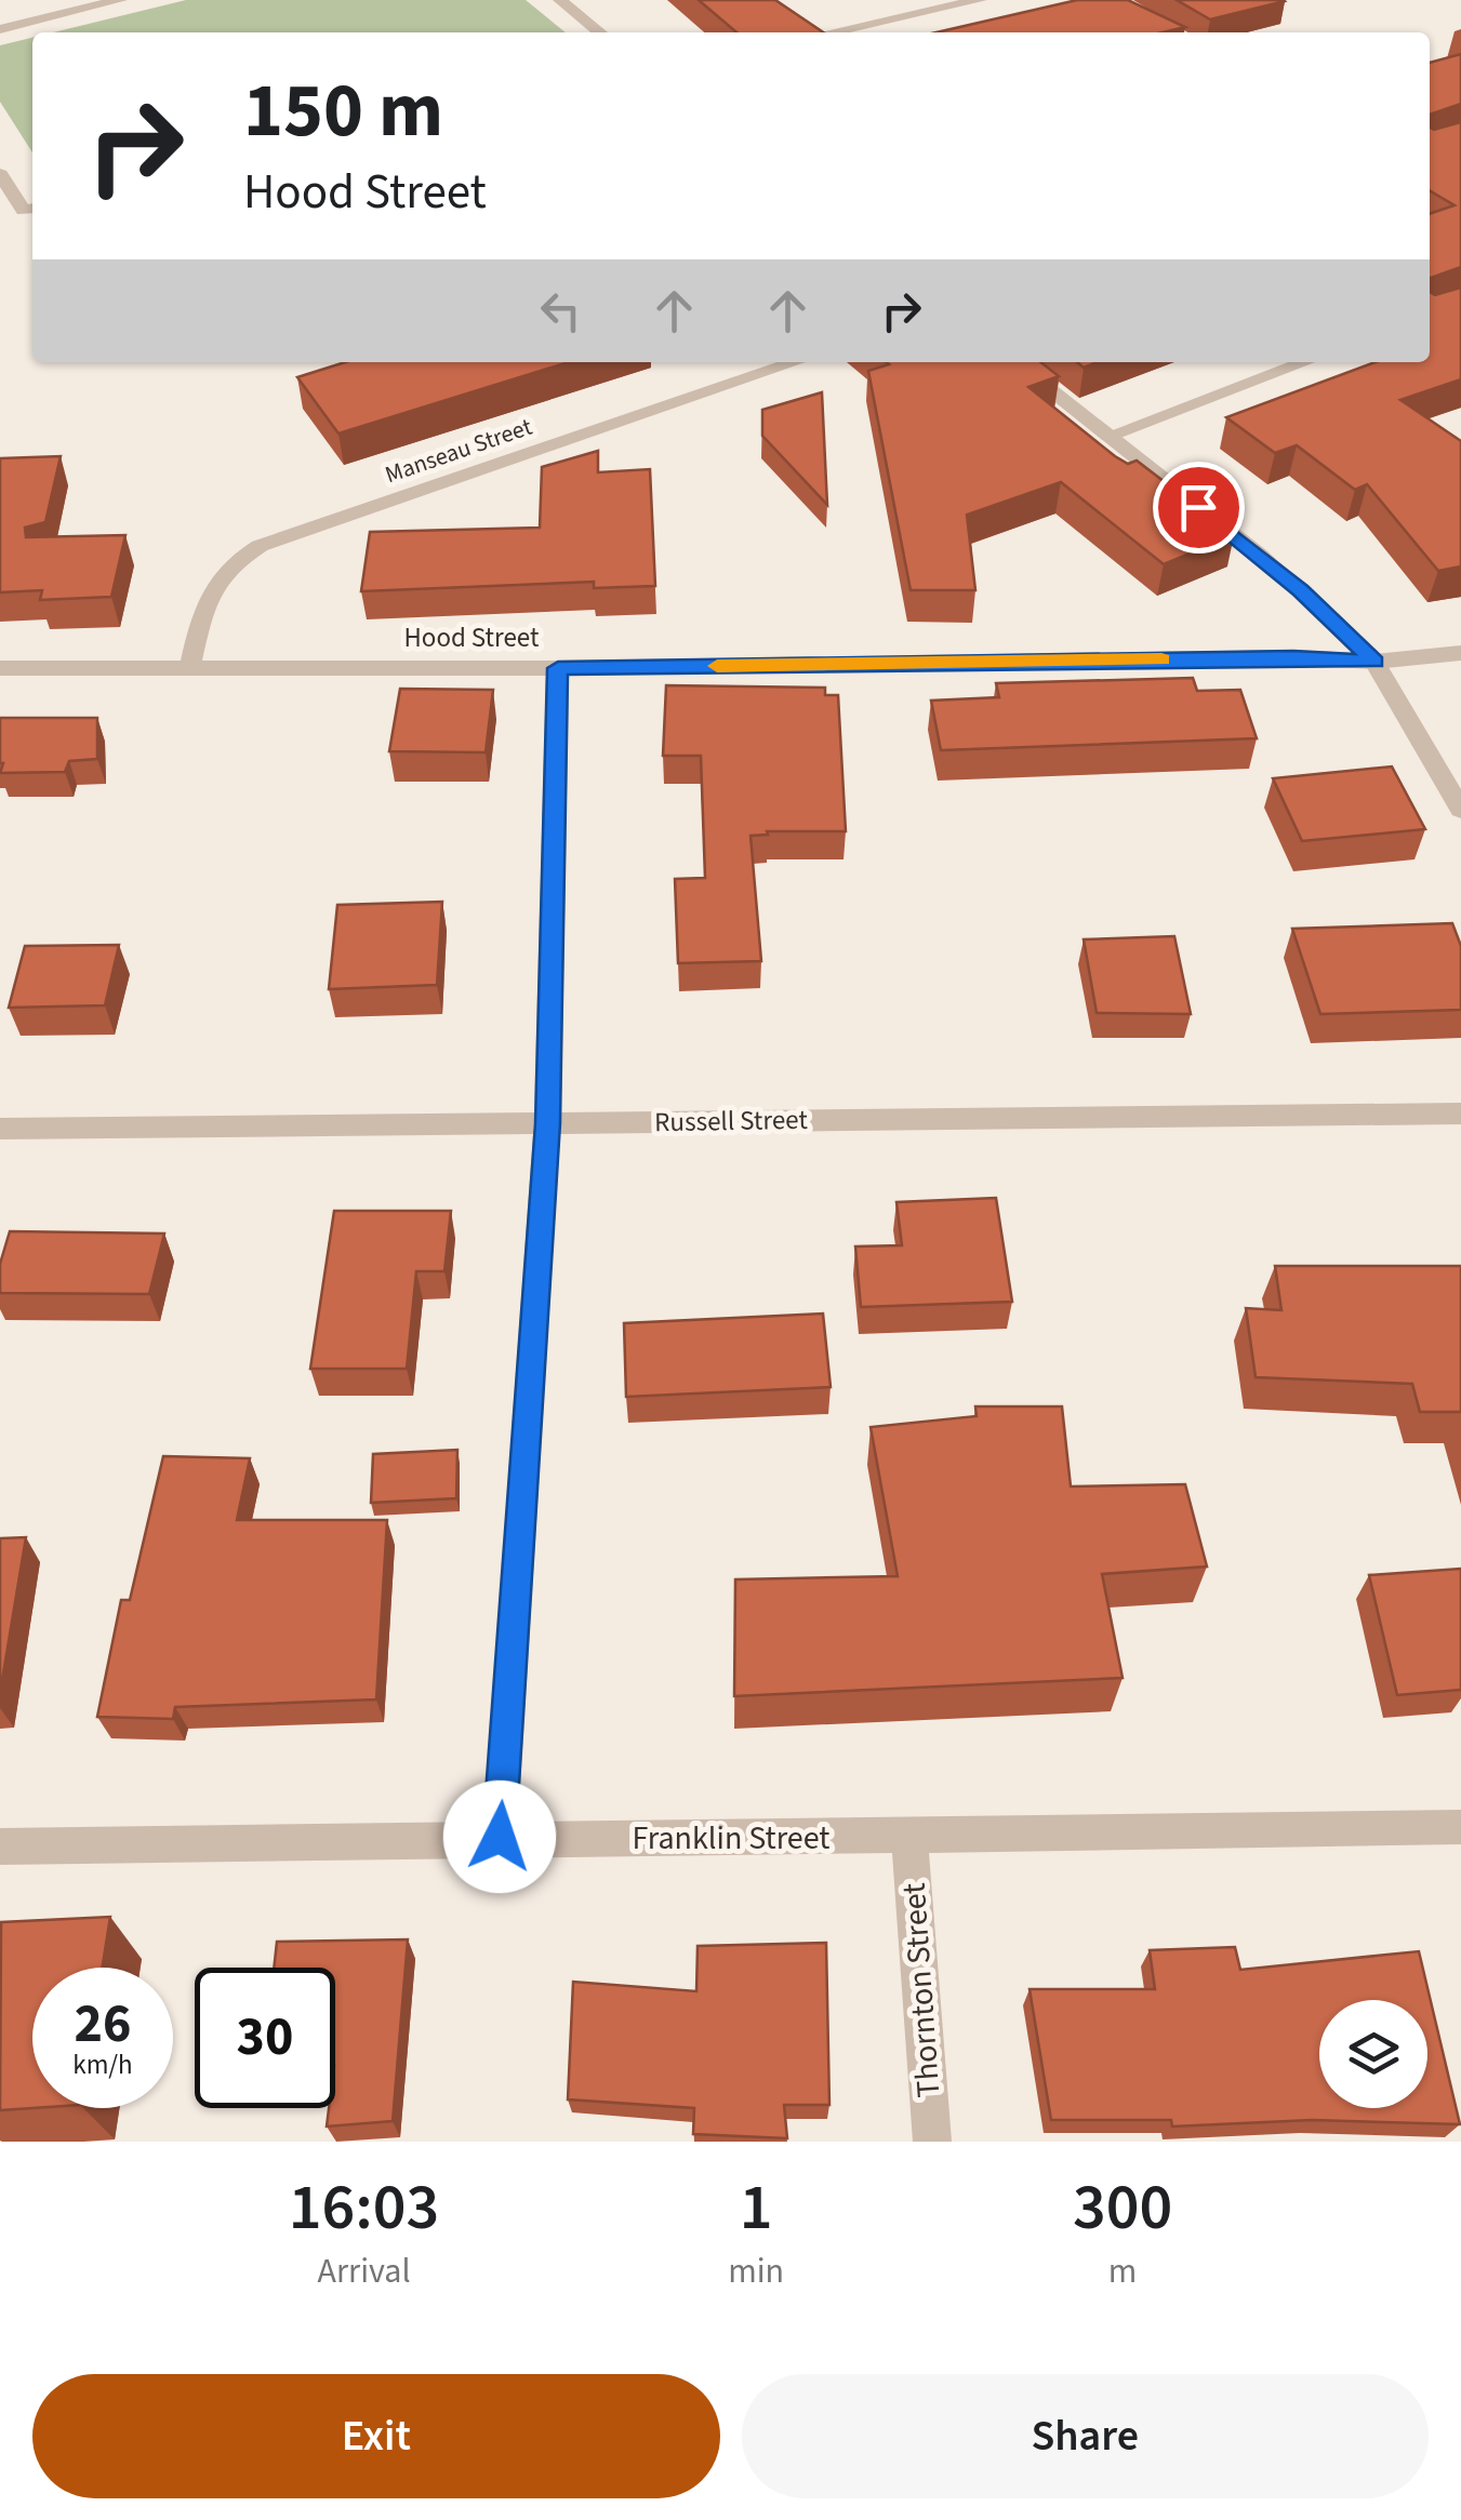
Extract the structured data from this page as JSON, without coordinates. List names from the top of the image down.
{
  "streets": {
    "street": [
      "Manseau Street",
      "Hood Street",
      "Russell Street",
      "Franklin Street",
      "Thornton Street"
    ]
  },
  "crossings": [
    ["Manseau Street", "Hood Street"],
    ["Franklin Street", "Thornton Street"]
  ],
  "page": {
    "turn": ["150 m", "Hood Street"],
    "speed": "26 km/h",
    "limit": "30",
    "eta": [
      "16:03",
      "Arrival",
      "1",
      "min",
      "300",
      "m"
    ],
    "buttons": ["Exit", "Share"]
  }
}
